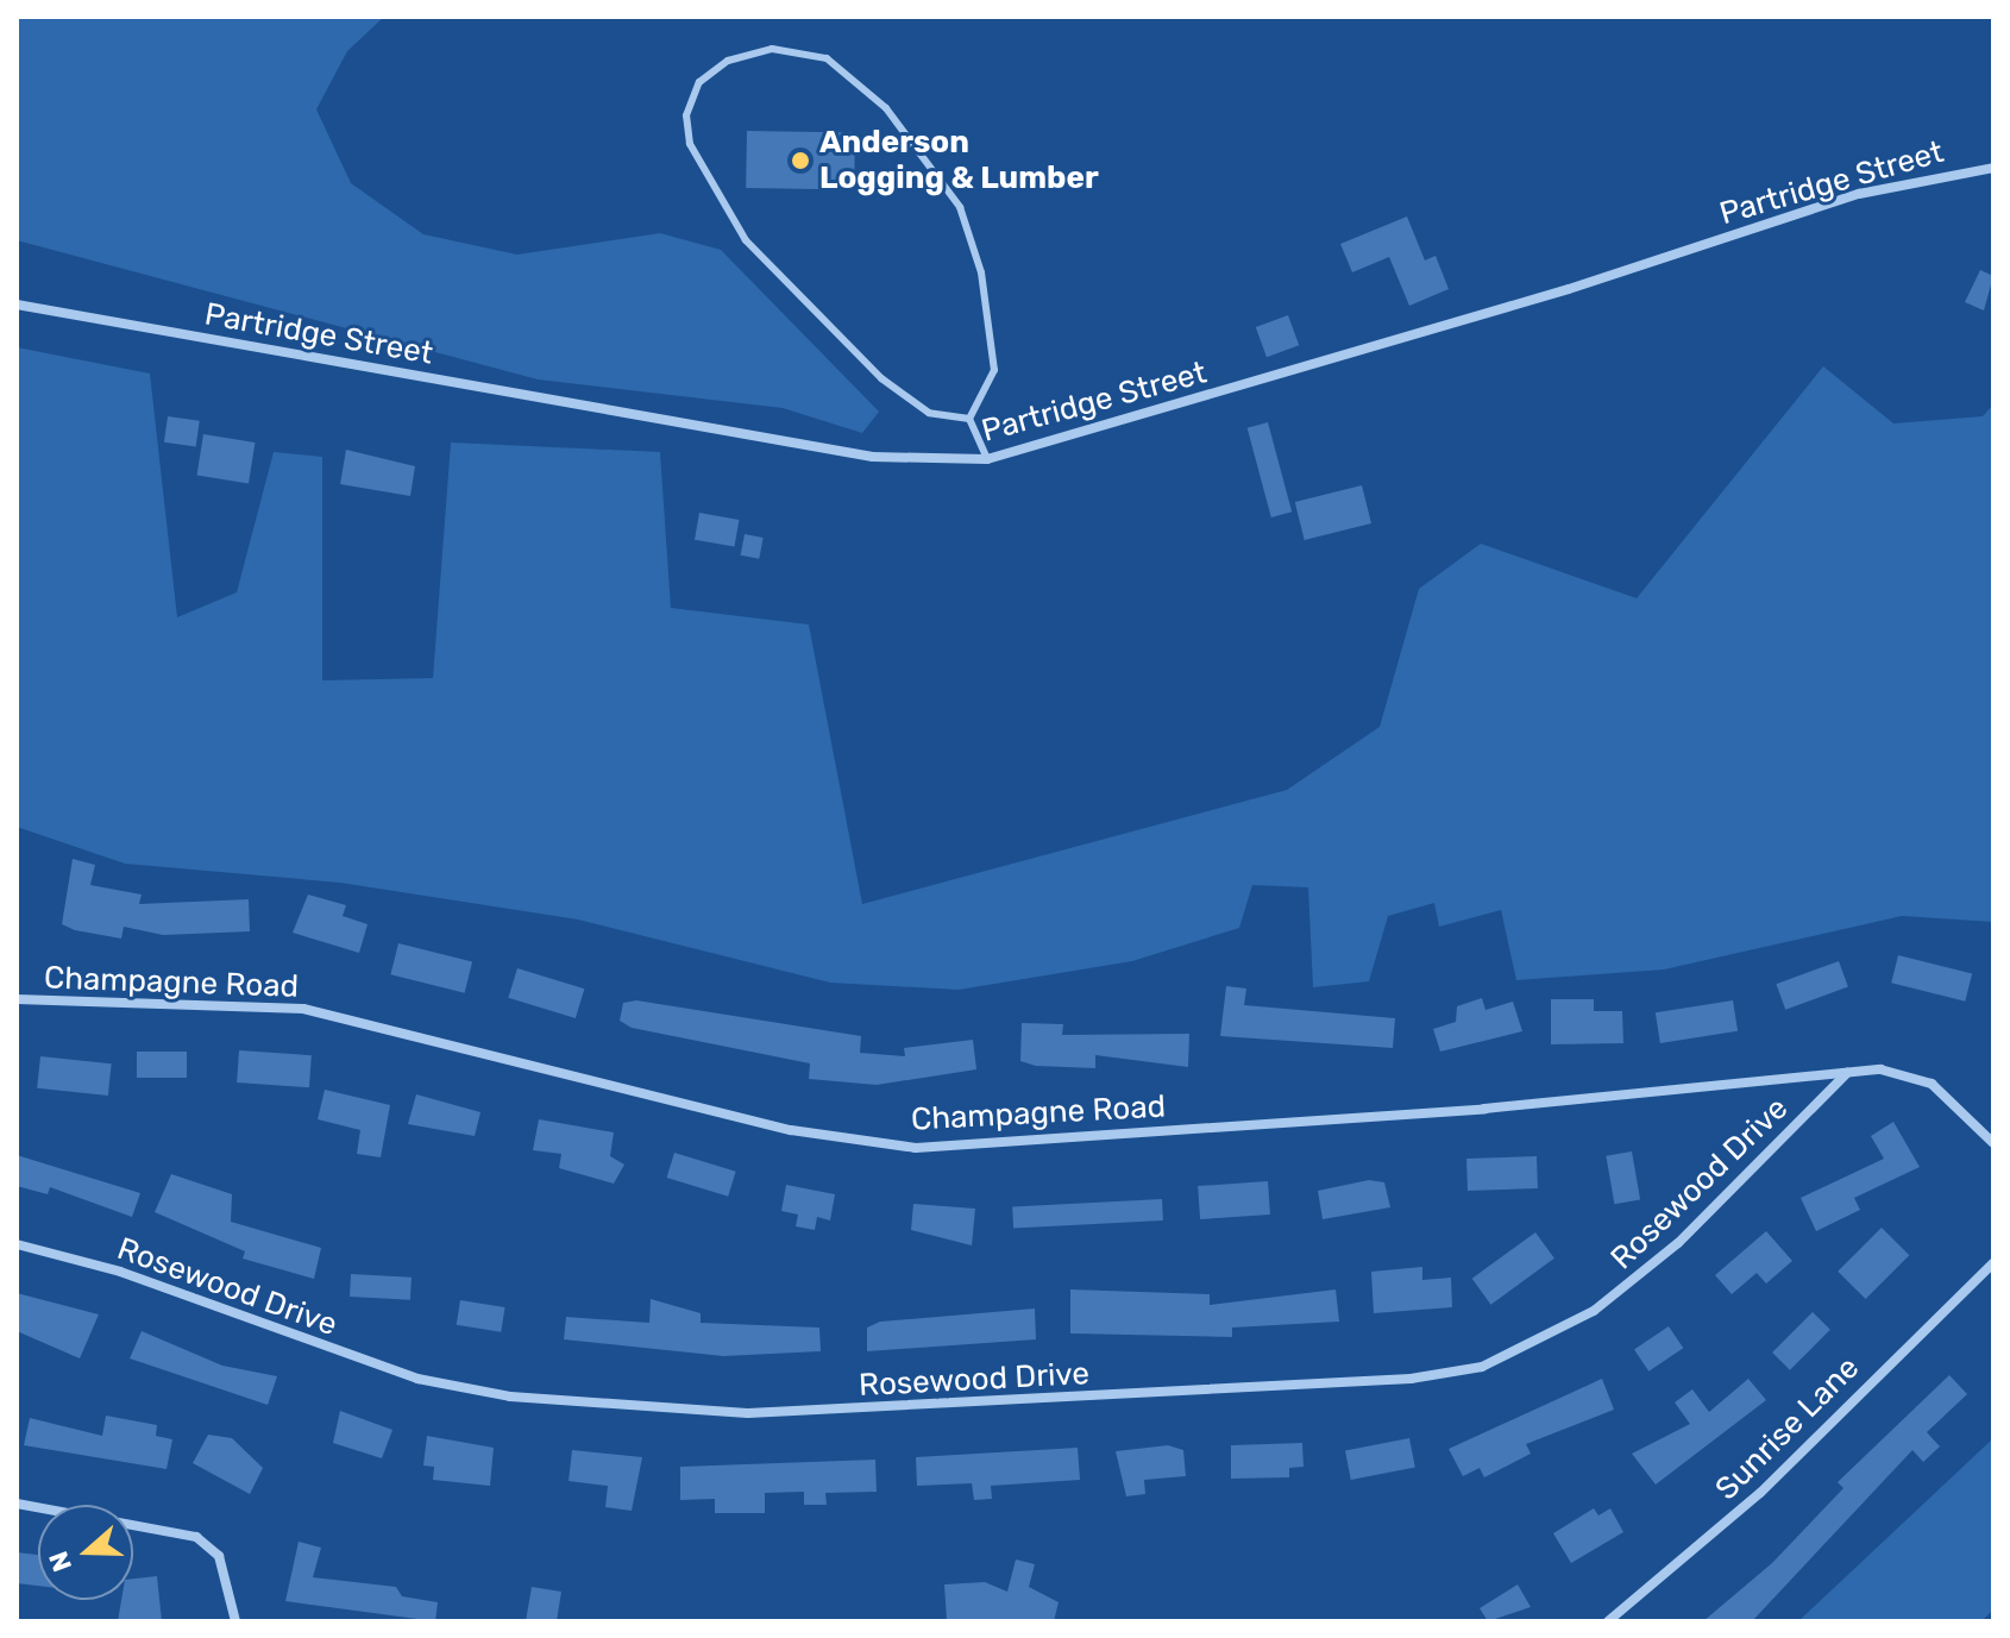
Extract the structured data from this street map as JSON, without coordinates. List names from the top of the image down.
{
  "streets": {
    "street": [
      "Partridge Street",
      "Champagne Road",
      "Rosewood Drive",
      "Sunrise Lane"
    ]
  },
  "crossings": [
    ["Champagne Road", "Rosewood Drive"]
  ],
  "places": ["Anderson Logging & Lumber"],
  "north": "left"
}
